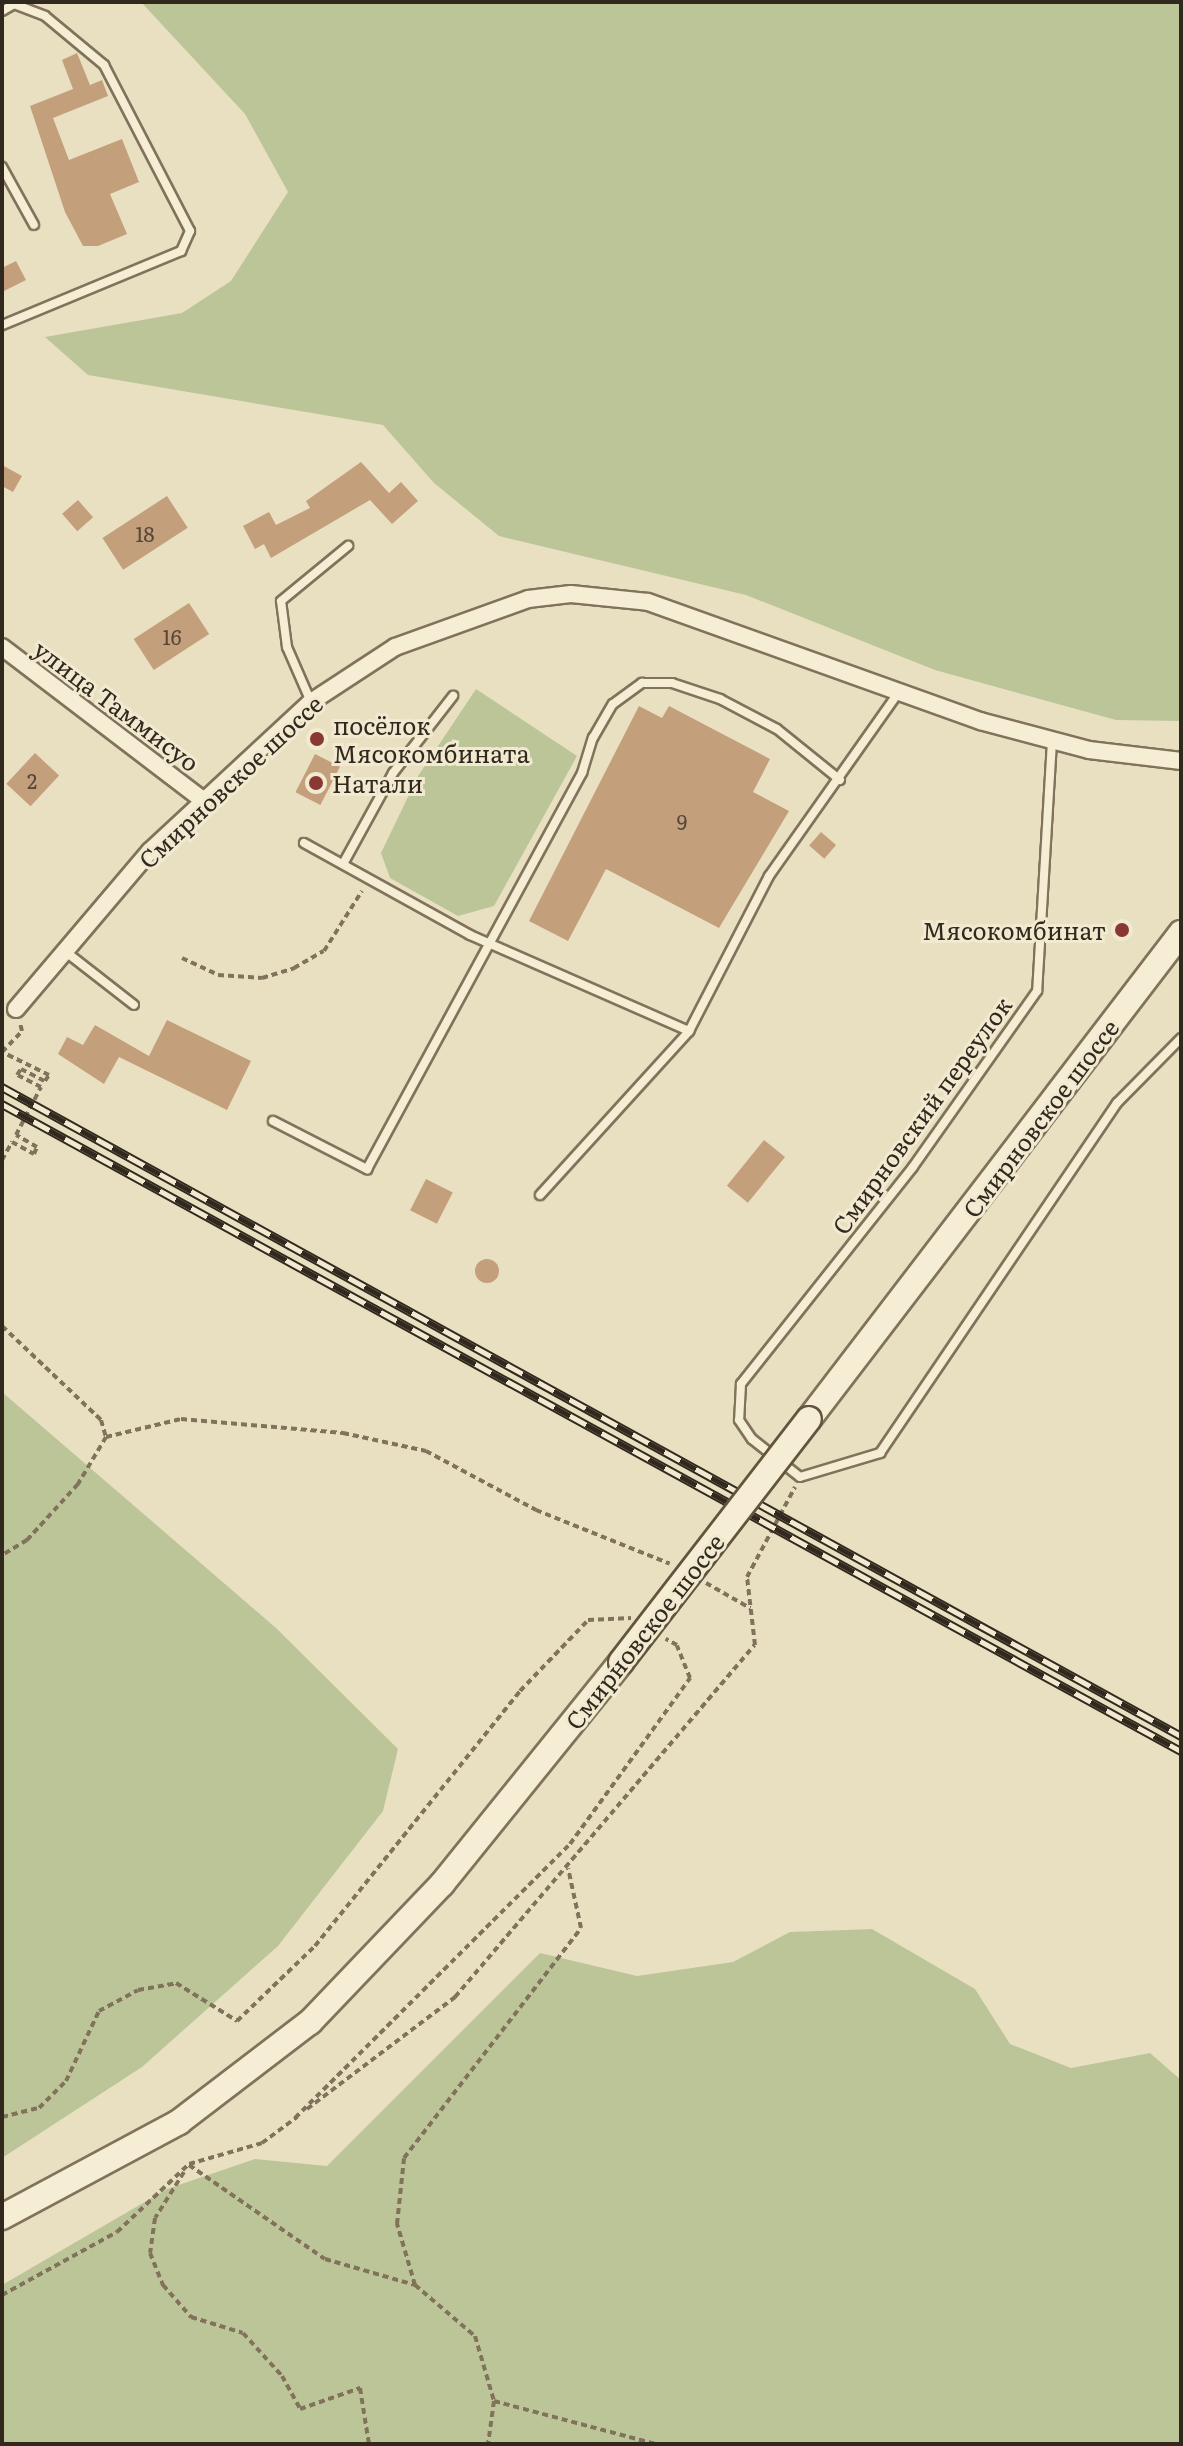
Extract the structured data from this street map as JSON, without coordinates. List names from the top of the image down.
{
  "streets": {
    "main road": ["Смирновское шоссе"],
    "street": ["улица Таммисуо"],
    "lane": ["Смирновский переулок"]
  },
  "crossings": [
    ["улица Таммисуо", "Смирновское шоссе"],
    ["Смирновское шоссе", "Смирновский переулок"]
  ],
  "places": ["посёлок Мясокомбината", "Натали", "Мясокомбинат"],
  "house_numbers": [
    "18",
    "16",
    "2",
    "9"
  ]
}
